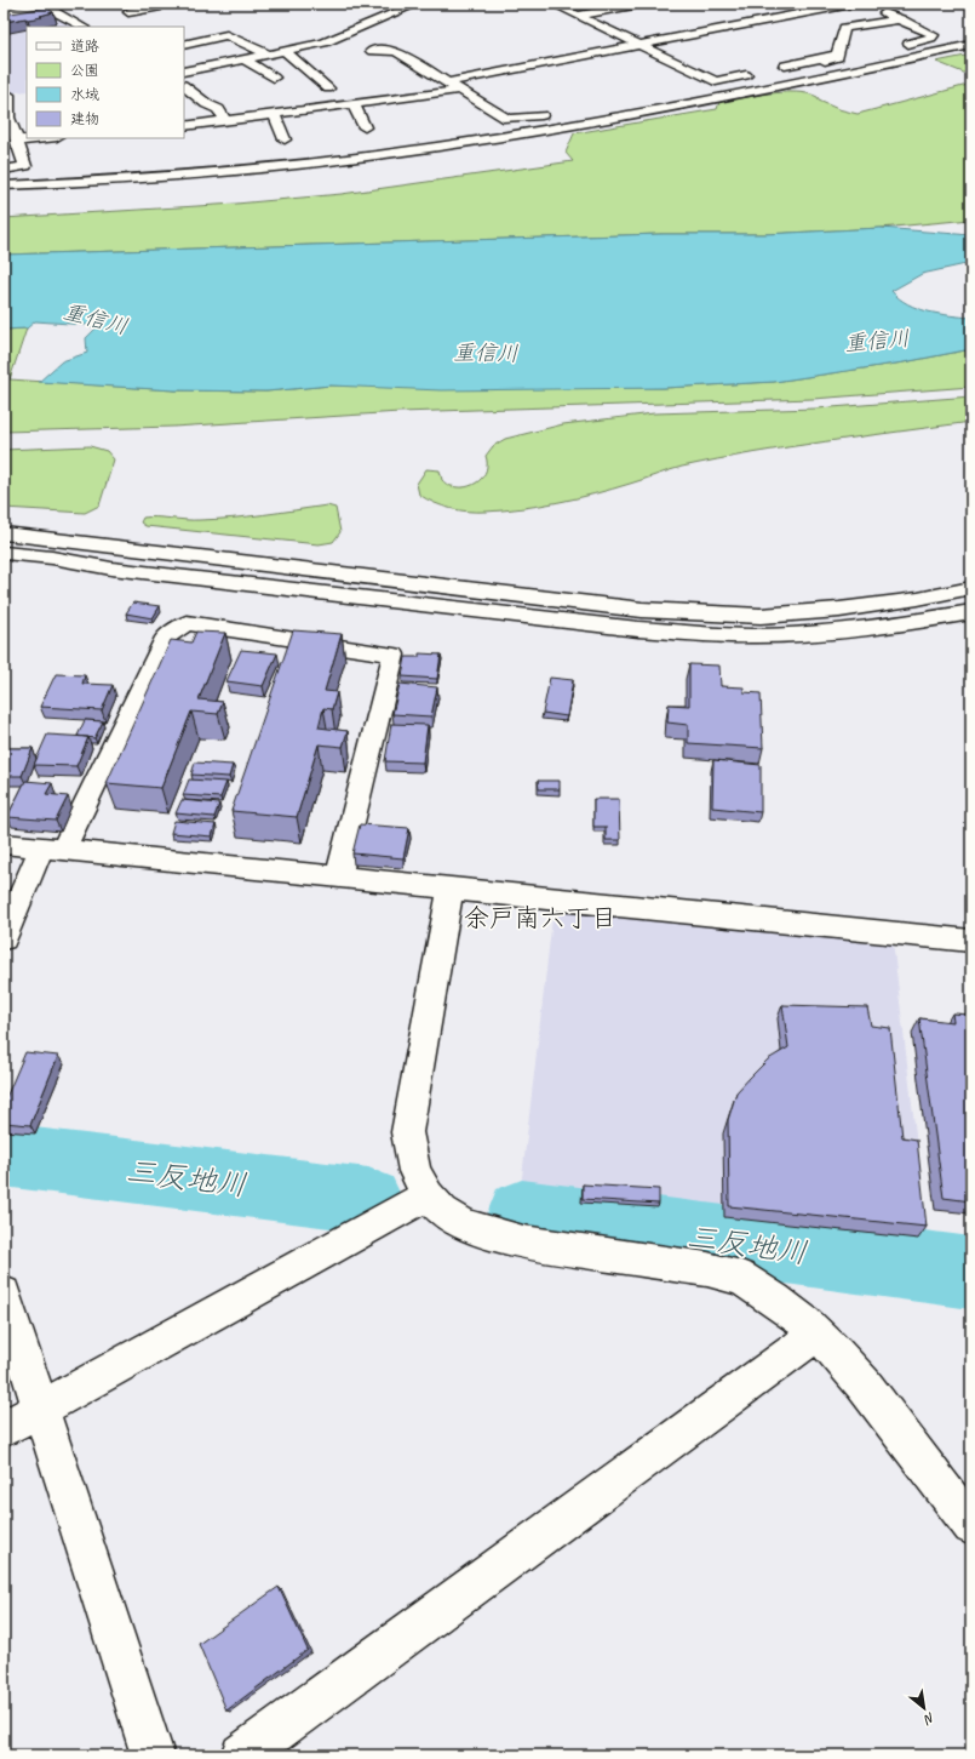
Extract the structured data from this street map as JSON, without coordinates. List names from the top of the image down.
{
  "districts": ["余戸南六丁目"],
  "water": ["重信川", "三反地川"],
  "legend": [
    "道路",
    "公園",
    "水域",
    "建物"
  ],
  "north": "bottom right"
}
